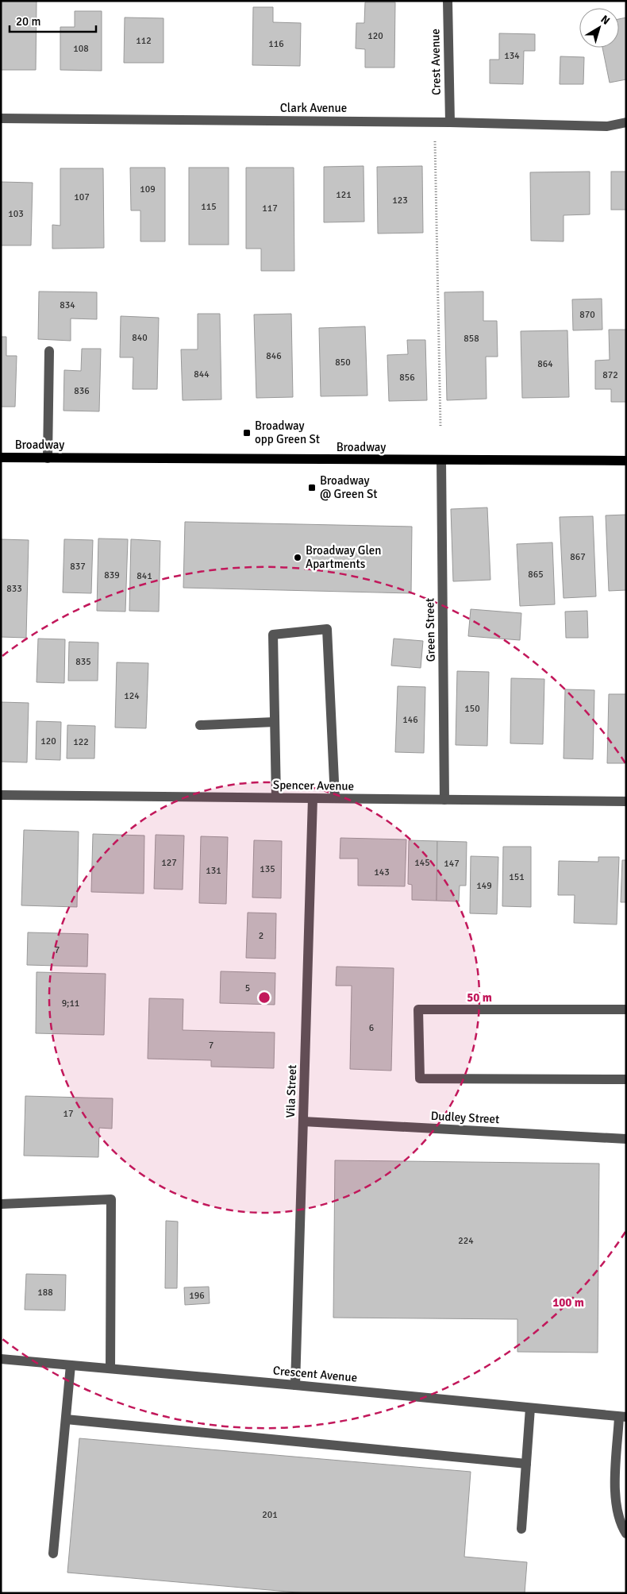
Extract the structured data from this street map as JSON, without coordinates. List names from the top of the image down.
{
  "streets": {
    "main road": ["Broadway"],
    "street": [
      "Crest Avenue",
      "Clark Avenue",
      "Green Street",
      "Spencer Avenue",
      "Vila Street",
      "Dudley Street",
      "Crescent Avenue"
    ]
  },
  "crossings": [
    ["Crest Avenue", "Clark Avenue"],
    ["Broadway", "Green Street"],
    ["Green Street", "Spencer Avenue"],
    ["Spencer Avenue", "Vila Street"],
    ["Vila Street", "Dudley Street"],
    ["Vila Street", "Crescent Avenue"]
  ],
  "places": {
    "transit": ["Broadway opp Green St", "Broadway @ Green St"],
    "other": ["Broadway Glen Apartments"]
  },
  "house_numbers": [
    "120",
    "112",
    "116",
    "108",
    "134",
    "109",
    "121",
    "107",
    "123",
    "115",
    "117",
    "103",
    "834",
    "870",
    "840",
    "858",
    "846",
    "850",
    "864",
    "844",
    "872",
    "856",
    "836",
    "867",
    "837",
    "865",
    "839",
    "841",
    "833",
    "835",
    "124",
    "150",
    "146",
    "120",
    "122",
    "127",
    "145",
    "147",
    "135",
    "131",
    "143",
    "151",
    "149",
    "2",
    "7",
    "5",
    "9;11",
    "6",
    "7",
    "17",
    "224",
    "188",
    "196",
    "201"
  ],
  "scale_bar": "20 m",
  "north": "top right",
  "rings": ["50 m", "100 m"]
}
